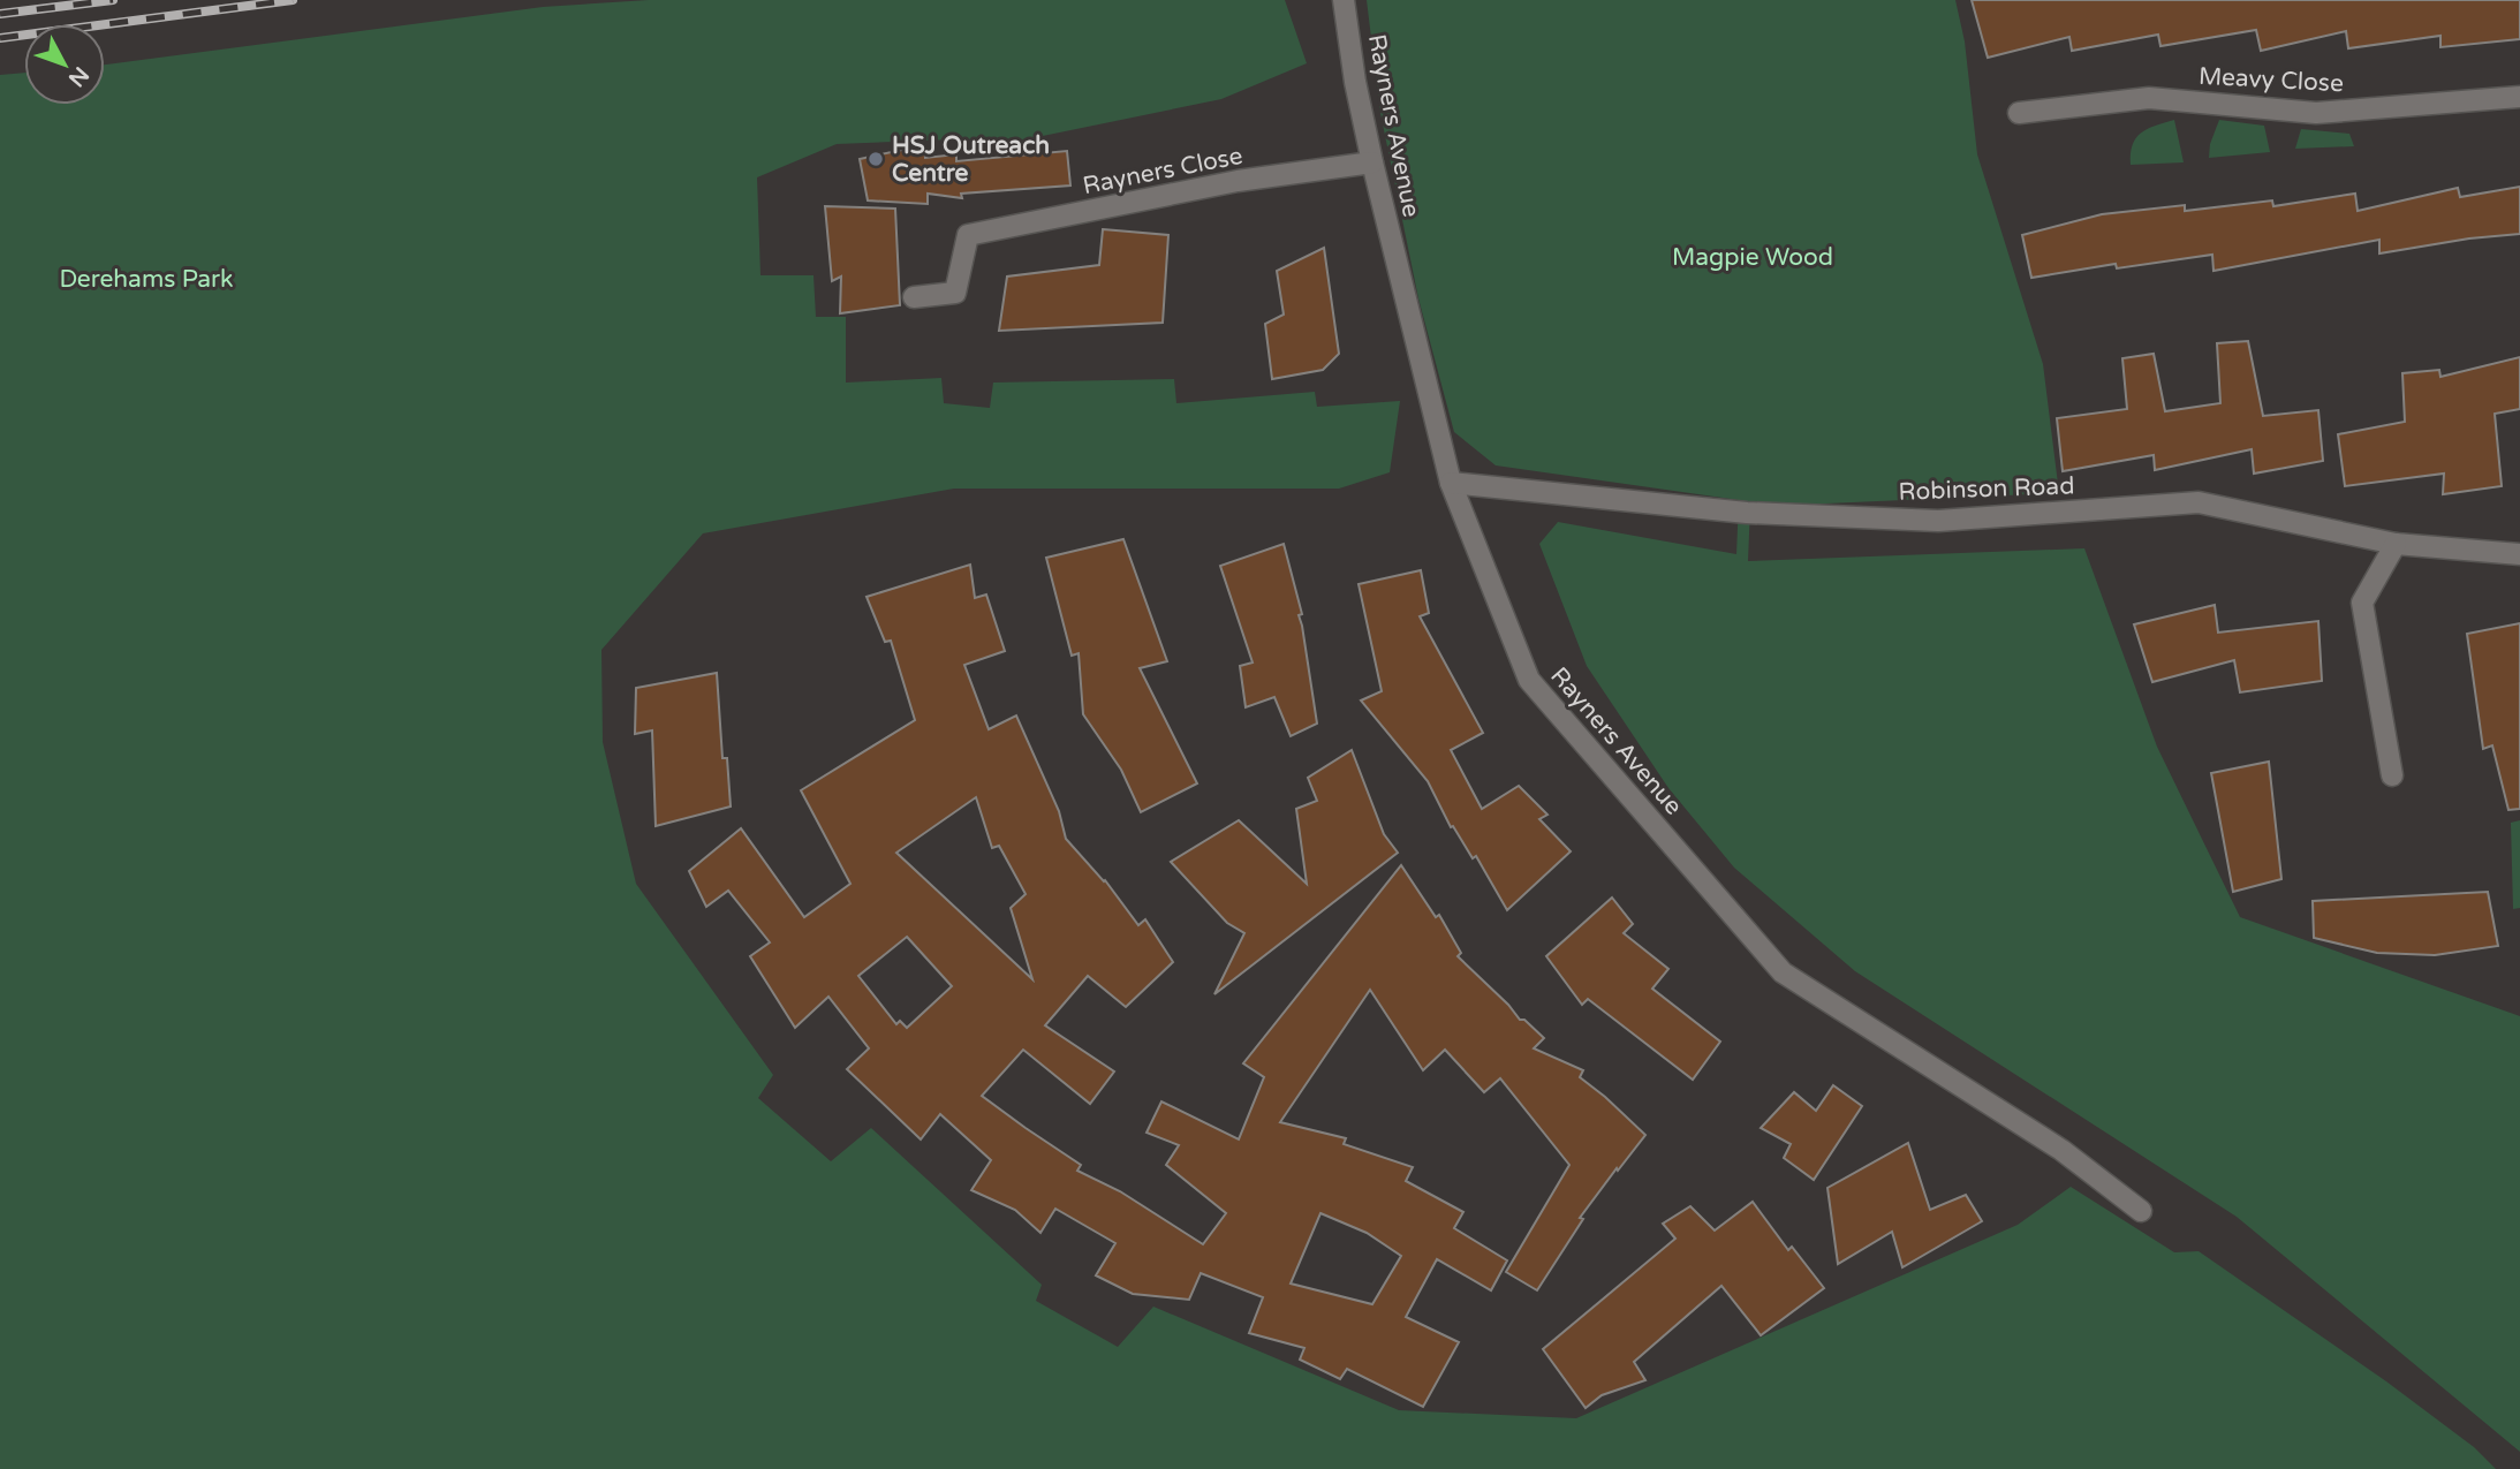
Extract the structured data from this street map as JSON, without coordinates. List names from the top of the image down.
{
  "streets": {
    "street": [
      "Meavy Close",
      "Rayners Avenue",
      "Rayners Close",
      "Robinson Road"
    ]
  },
  "crossings": [
    ["Rayners Avenue", "Rayners Close"],
    ["Rayners Avenue", "Robinson Road"]
  ],
  "parks": ["Magpie Wood", "Derehams Park"],
  "places": ["HSJ Outreach Centre"],
  "north": "bottom right"
}
